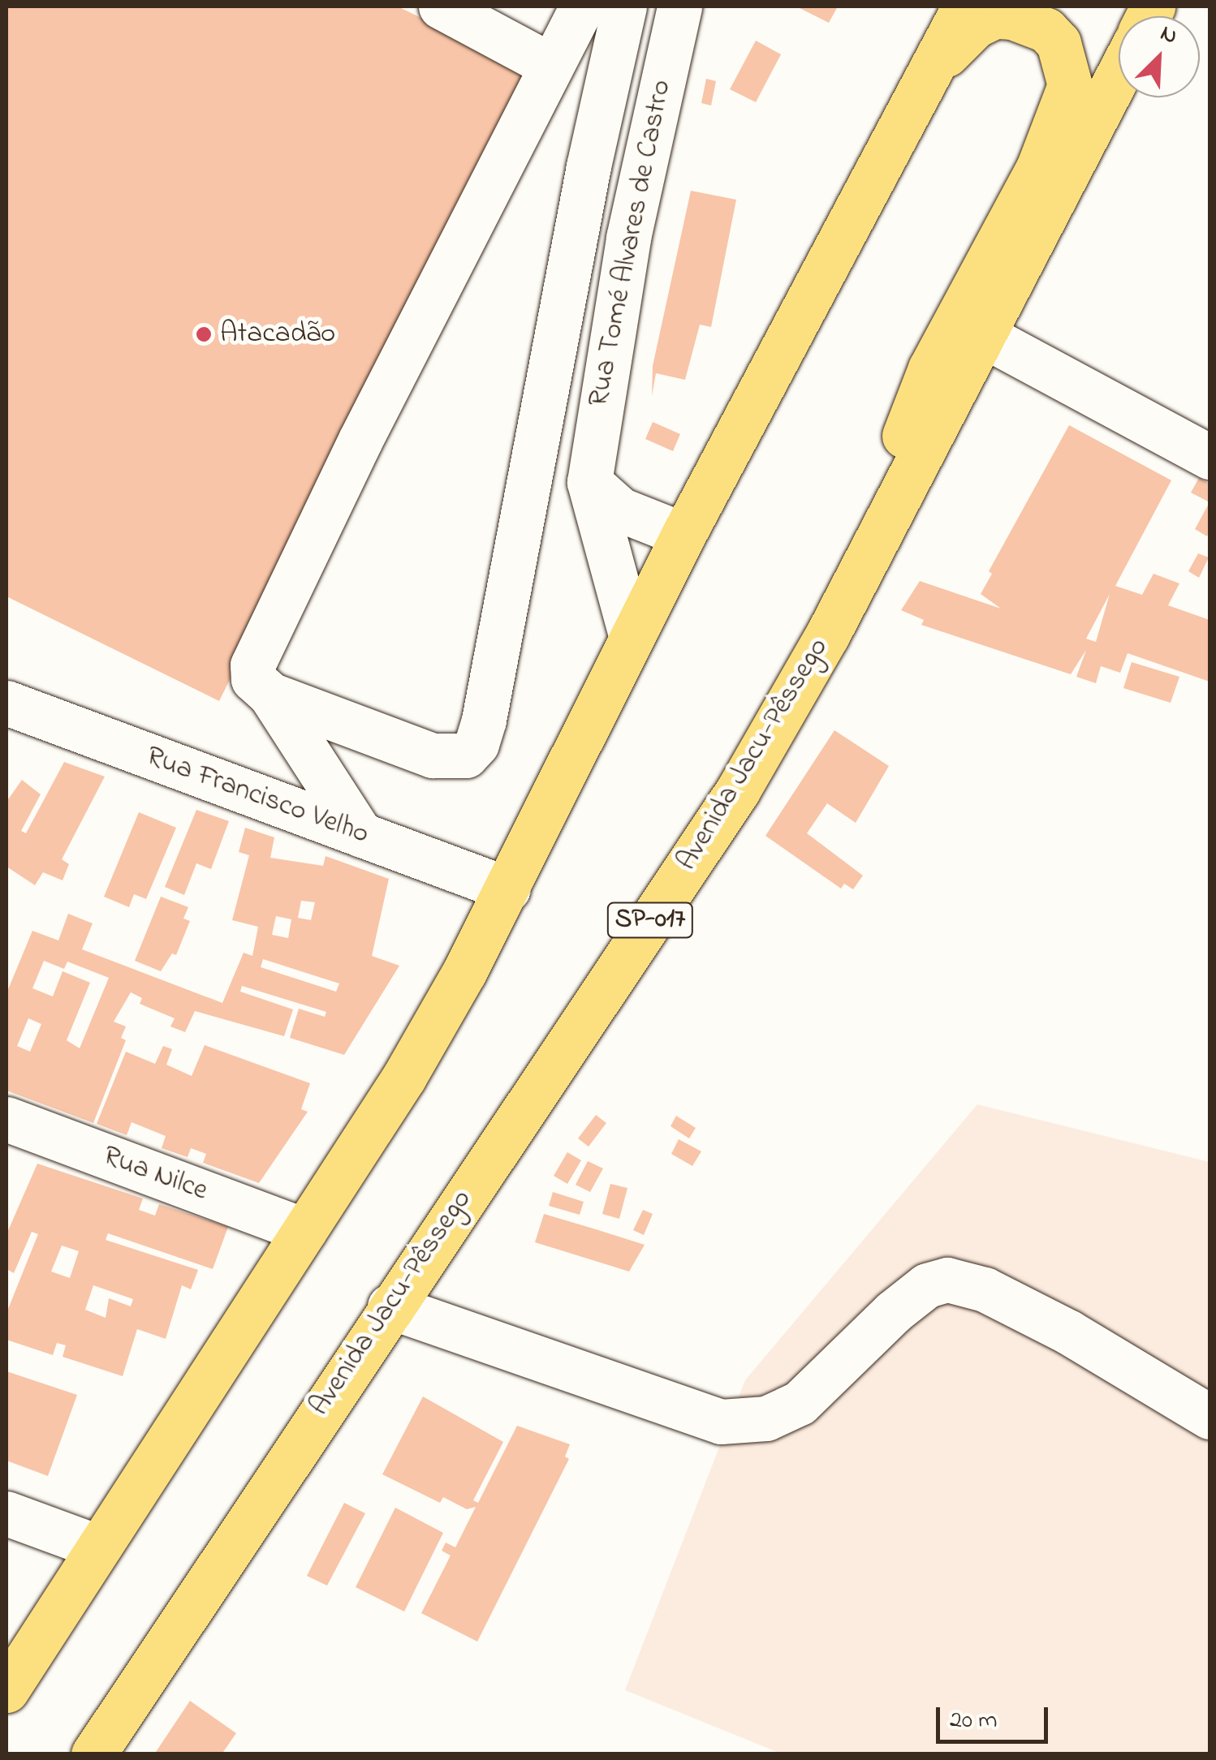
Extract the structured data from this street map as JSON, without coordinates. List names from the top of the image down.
{
  "streets": {
    "highway": ["Avenida Jacu-Pêssego", "SP-017"],
    "street": ["Rua Tomé Alvares de Castro", "Rua Francisco Velho", "Rua Nilce"]
  },
  "places": ["Atacadão"],
  "scale_bar": "20 m",
  "north": "top right"
}
